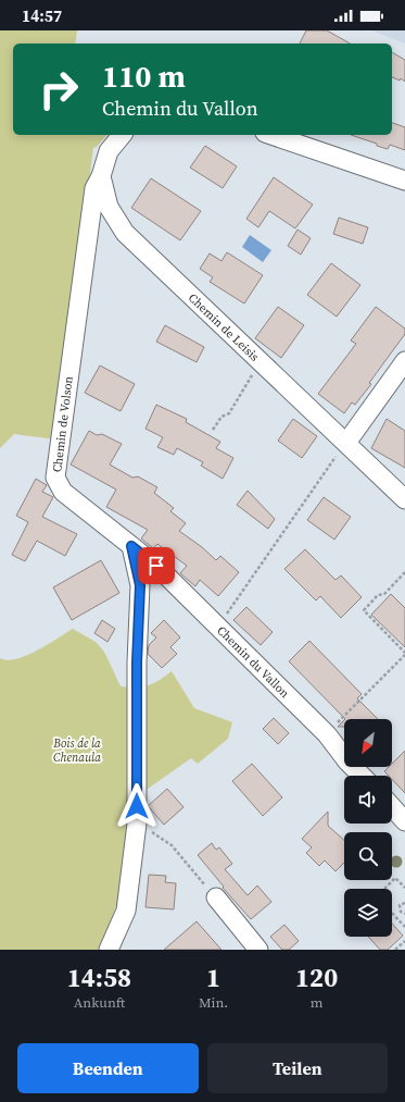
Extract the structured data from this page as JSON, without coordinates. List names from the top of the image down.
{
  "streets": {
    "street": ["Chemin de Leisis", "Chemin de Volson", "Chemin du Vallon"]
  },
  "crossings": [
    ["Chemin de Leisis", "Chemin de Volson"],
    ["Chemin de Volson", "Chemin du Vallon"]
  ],
  "parks": ["Bois de la Chenaula"],
  "north": "bottom left",
  "page": {
    "status": "14:57",
    "turn": ["110 m", "Chemin du Vallon"],
    "eta": [
      "14:58",
      "Ankunft",
      "1",
      "Min.",
      "120",
      "m"
    ],
    "buttons": ["Beenden", "Teilen"]
  }
}
